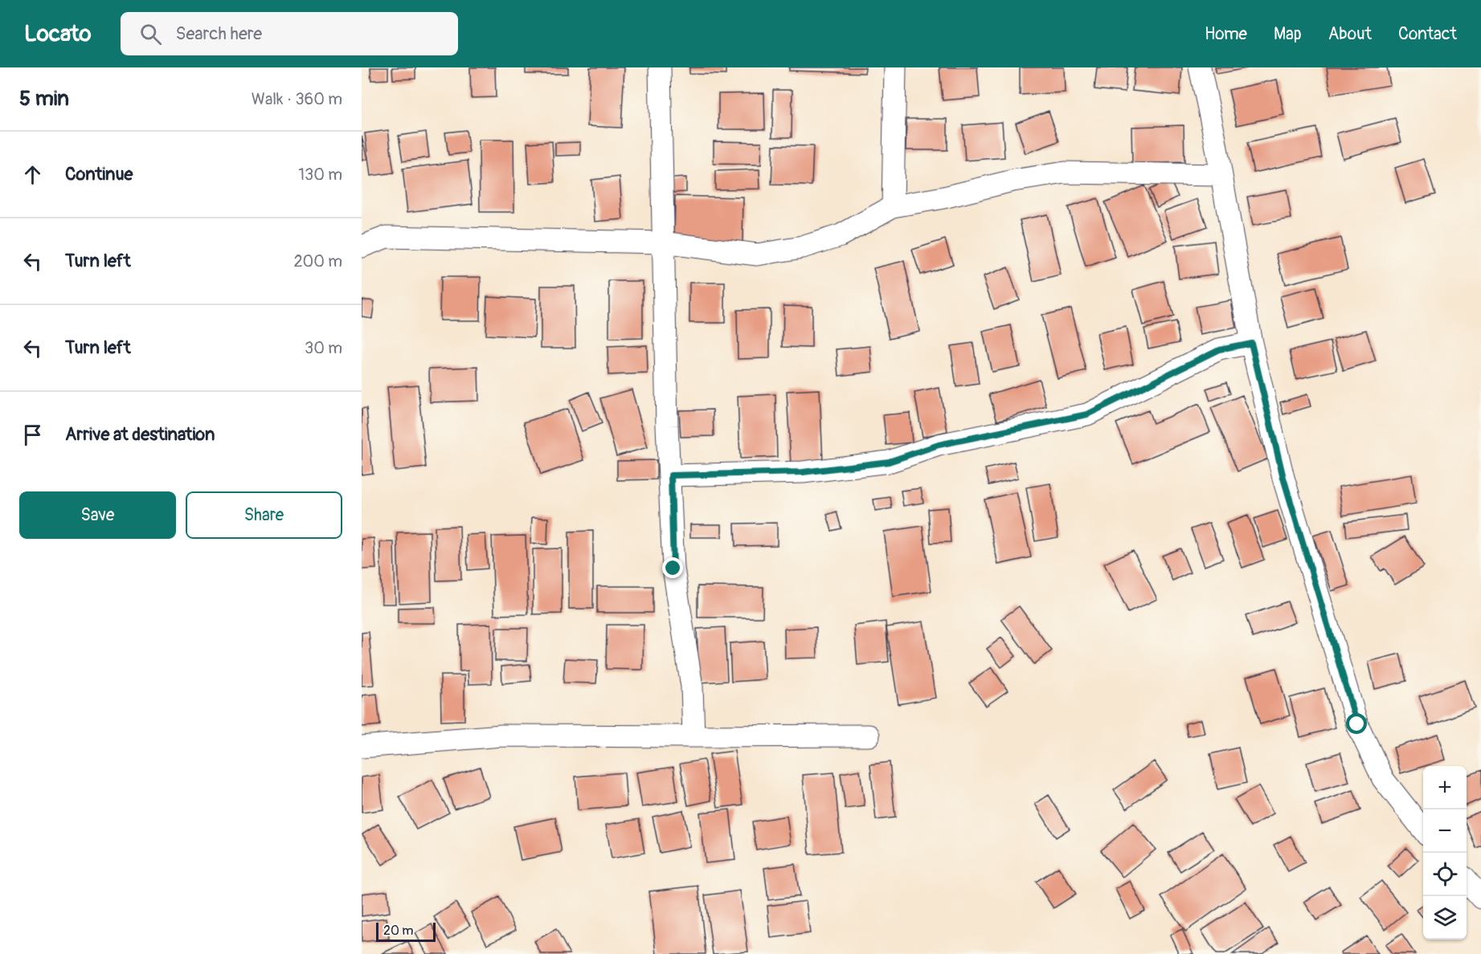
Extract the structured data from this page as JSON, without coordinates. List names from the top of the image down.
{
  "scale_bar": "20 m",
  "page": {
    "header": "Locato",
    "search": "Search here",
    "nav": [
      "Home",
      "Map",
      "About",
      "Contact"
    ],
    "heading": ["5 min", "Walk · 360 m"],
    "list": [
      ["Continue", "130 m"],
      ["Turn left", "200 m"],
      ["Turn left", "30 m"],
      "Arrive at destination"
    ],
    "buttons": ["Save", "Share"],
    "map_buttons": ["+", "−"],
    "scale": "20 m"
  }
}
